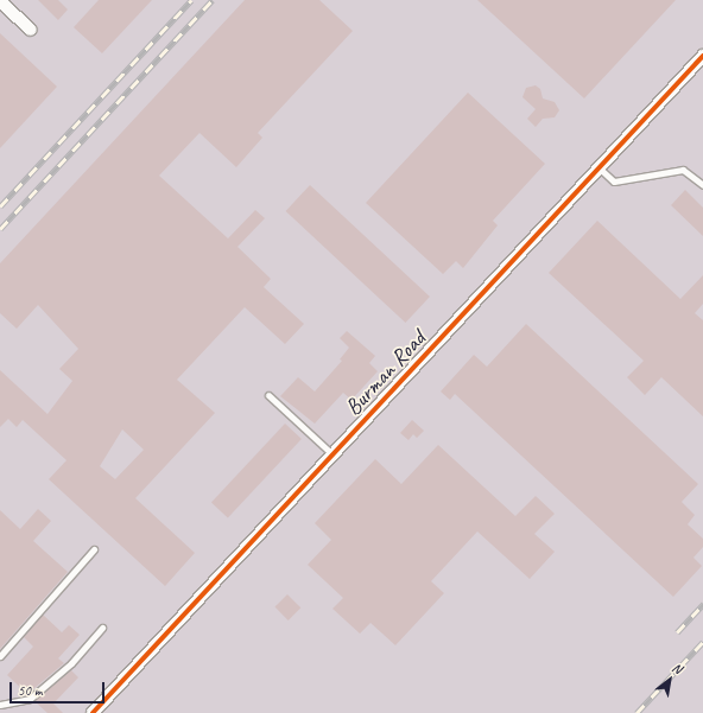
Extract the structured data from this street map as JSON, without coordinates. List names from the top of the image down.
{
  "streets": {
    "street": ["Burman Road"]
  },
  "scale_bar": "50 m",
  "north": "top right"
}
